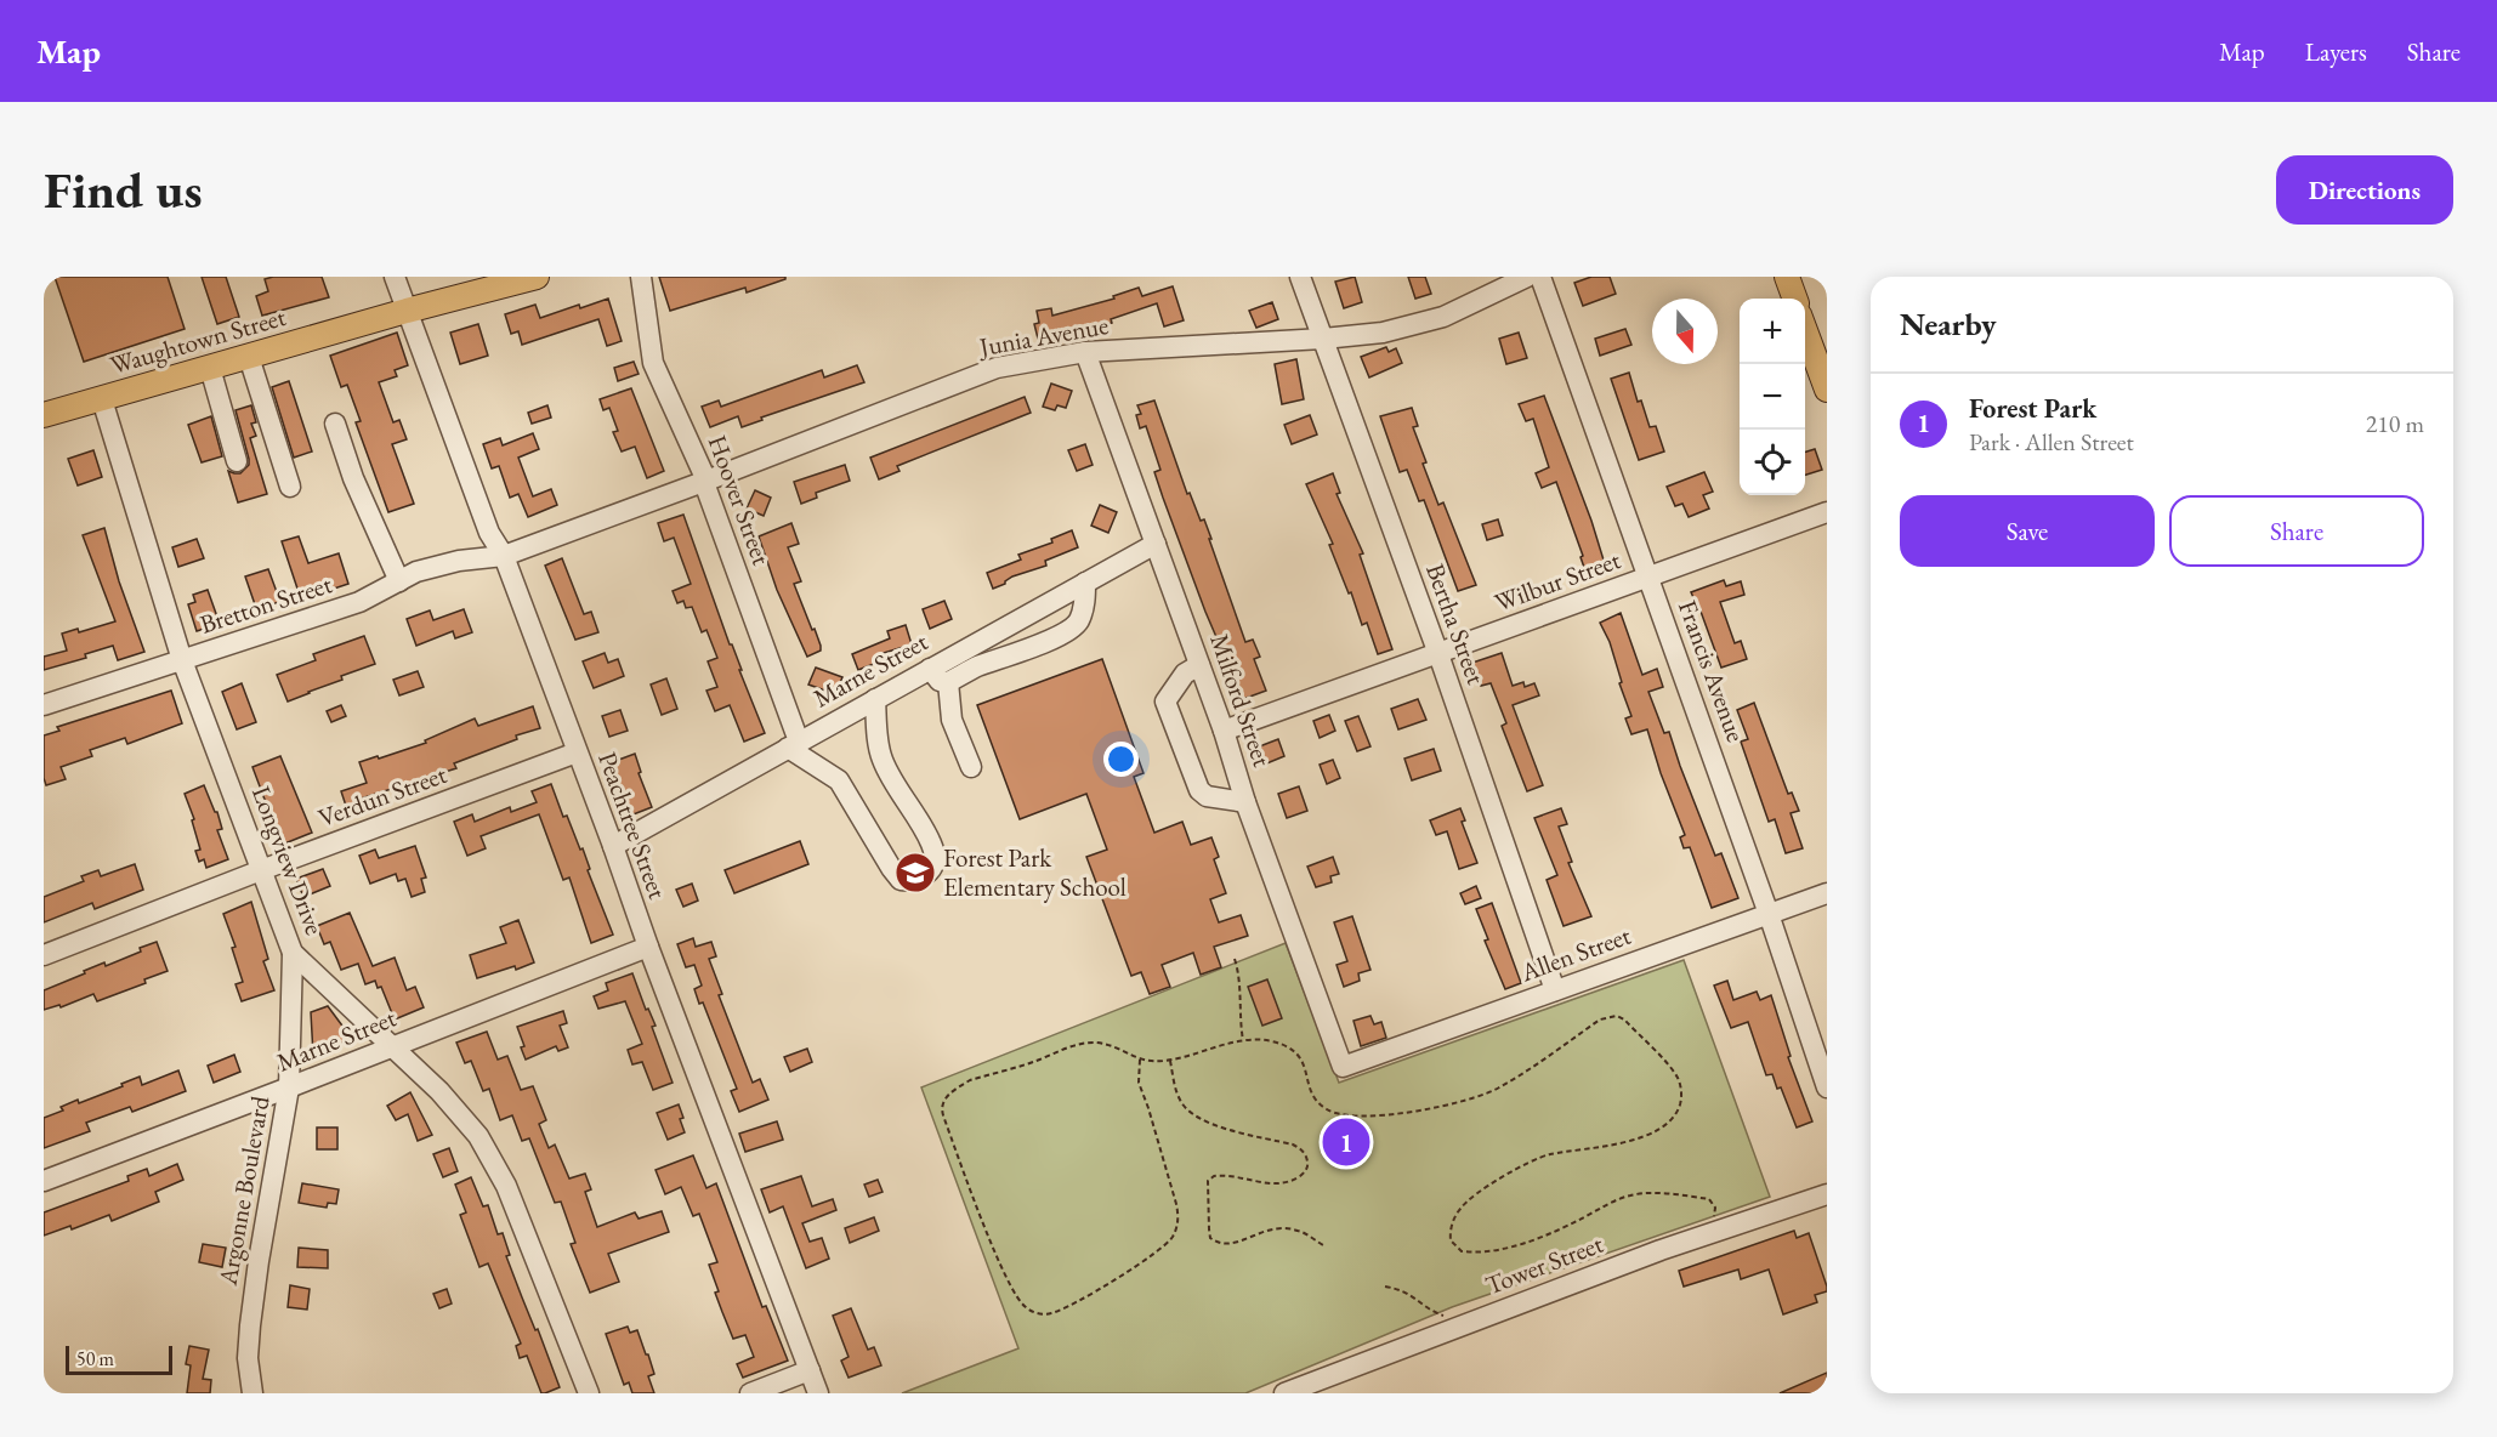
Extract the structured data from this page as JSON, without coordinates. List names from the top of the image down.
{
  "streets": {
    "main road": ["Waughtown Street"],
    "street": [
      "Junia Avenue",
      "Hoover Street",
      "Wilbur Street",
      "Bretton Street",
      "Bertha Street",
      "Marne Street",
      "Francis Avenue",
      "Milford Street",
      "Verdun Street",
      "Peachtree Street",
      "Longview Drive",
      "Allen Street",
      "Argonne Boulevard",
      "Tower Street"
    ]
  },
  "crossings": [
    ["Junia Avenue", "Hoover Street"],
    ["Junia Avenue", "Bretton Street"],
    ["Junia Avenue", "Bertha Street"],
    ["Junia Avenue", "Milford Street"],
    ["Junia Avenue", "Peachtree Street"],
    ["Waughtown Street", "Peachtree Street"],
    ["Waughtown Street", "Longview Drive"],
    ["Hoover Street", "Marne Street"],
    ["Wilbur Street", "Bertha Street"],
    ["Wilbur Street", "Francis Avenue"],
    ["Wilbur Street", "Milford Street"],
    ["Bretton Street", "Peachtree Street"],
    ["Bretton Street", "Longview Drive"],
    ["Bertha Street", "Allen Street"],
    ["Marne Street", "Milford Street"],
    ["Marne Street", "Peachtree Street"],
    ["Marne Street", "Longview Drive"],
    ["Marne Street", "Argonne Boulevard"],
    ["Francis Avenue", "Allen Street"],
    ["Milford Street", "Allen Street"],
    ["Verdun Street", "Peachtree Street"],
    ["Verdun Street", "Longview Drive"],
    ["Longview Drive", "Argonne Boulevard"]
  ],
  "places": {
    "school or university": ["Forest Park Elementary School"]
  },
  "scale_bar": "50 m",
  "north": "bottom",
  "page": {
    "header": "Map",
    "nav": ["Map", "Layers", "Share"],
    "buttons": [
      "Directions",
      ["Save", "Share"]
    ],
    "title": "Find us",
    "heading": "Nearby",
    "map_buttons": ["+", "−"],
    "list": [
      {
        "mark": "1",
        "name": "Forest Park",
        "note": "Park · Allen Street",
        "value": "210 m"
      }
    ],
    "pins": "1",
    "scale": "50 m"
  }
}
